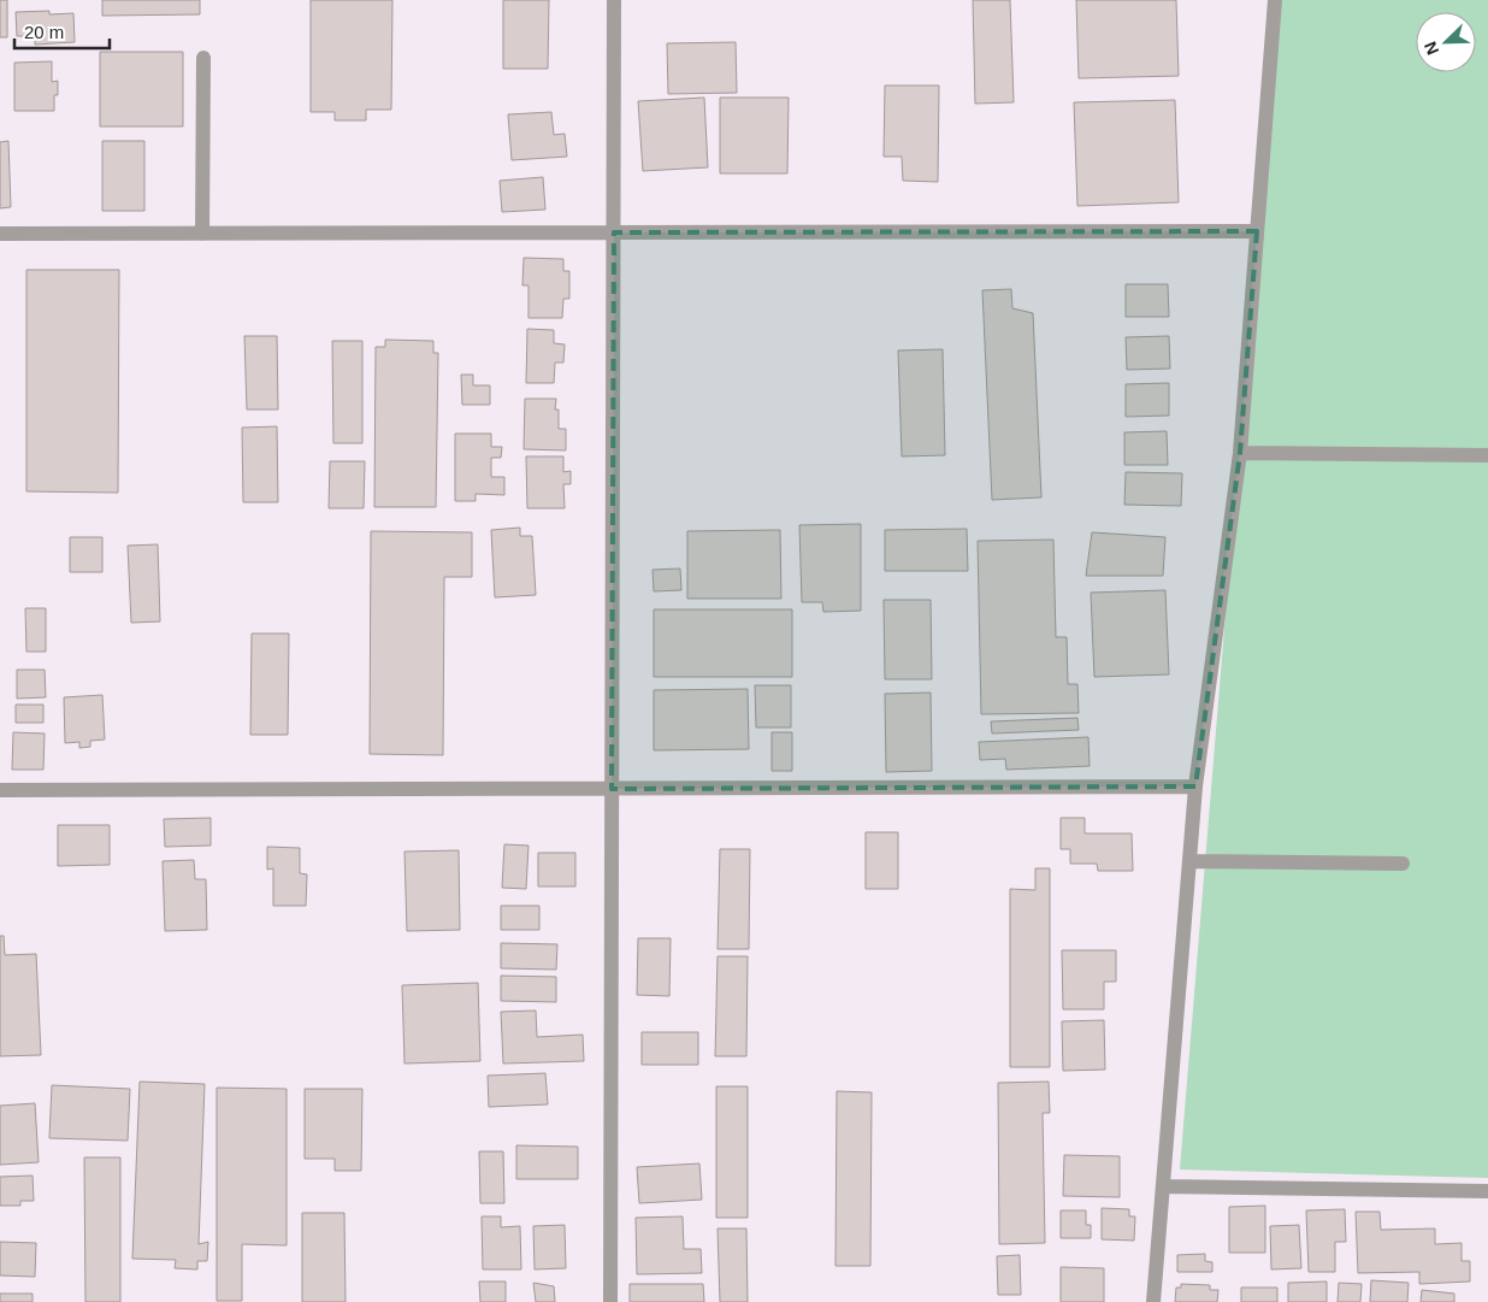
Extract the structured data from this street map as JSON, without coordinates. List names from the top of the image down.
{
  "scale_bar": "20 m",
  "north": "bottom left"
}
